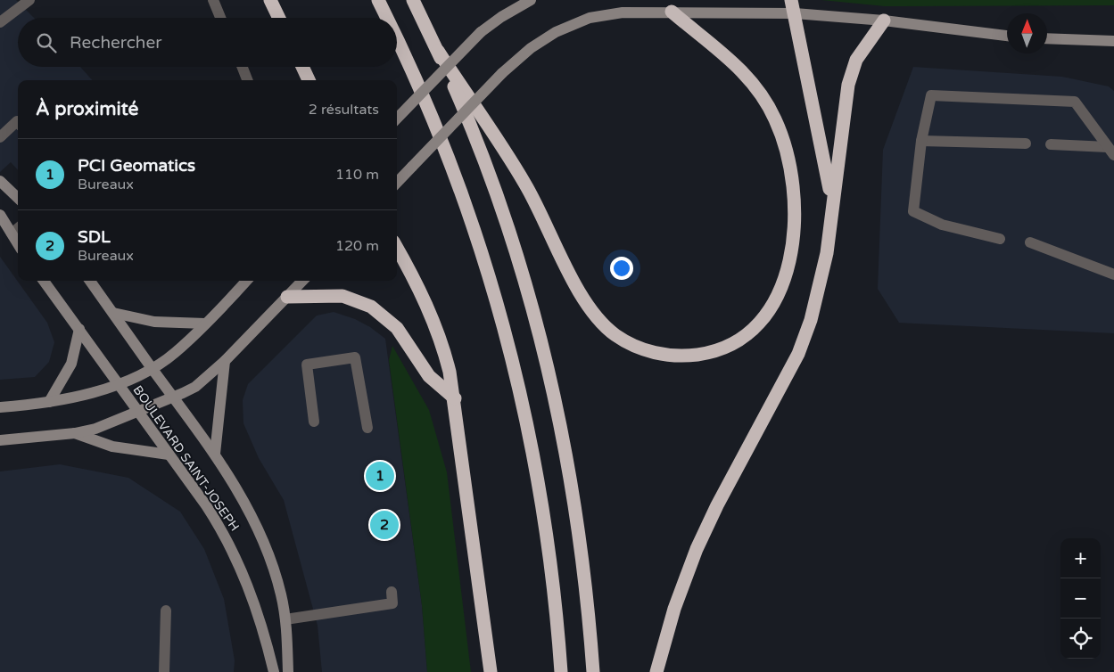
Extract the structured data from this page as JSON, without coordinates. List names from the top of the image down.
{
  "streets": {
    "main road": ["BOULEVARD SAINT-JOSEPH"]
  },
  "north": "top",
  "page": {
    "search": "Rechercher",
    "heading": ["À proximité", "2 résultats"],
    "list": [
      {
        "mark": "1",
        "name": "PCI Geomatics",
        "note": "Bureaux",
        "value": "110 m"
      },
      {
        "mark": "2",
        "name": "SDL",
        "note": "Bureaux",
        "value": "120 m"
      }
    ],
    "pins": ["1", "2"],
    "map_buttons": ["+", "−"]
  }
}
